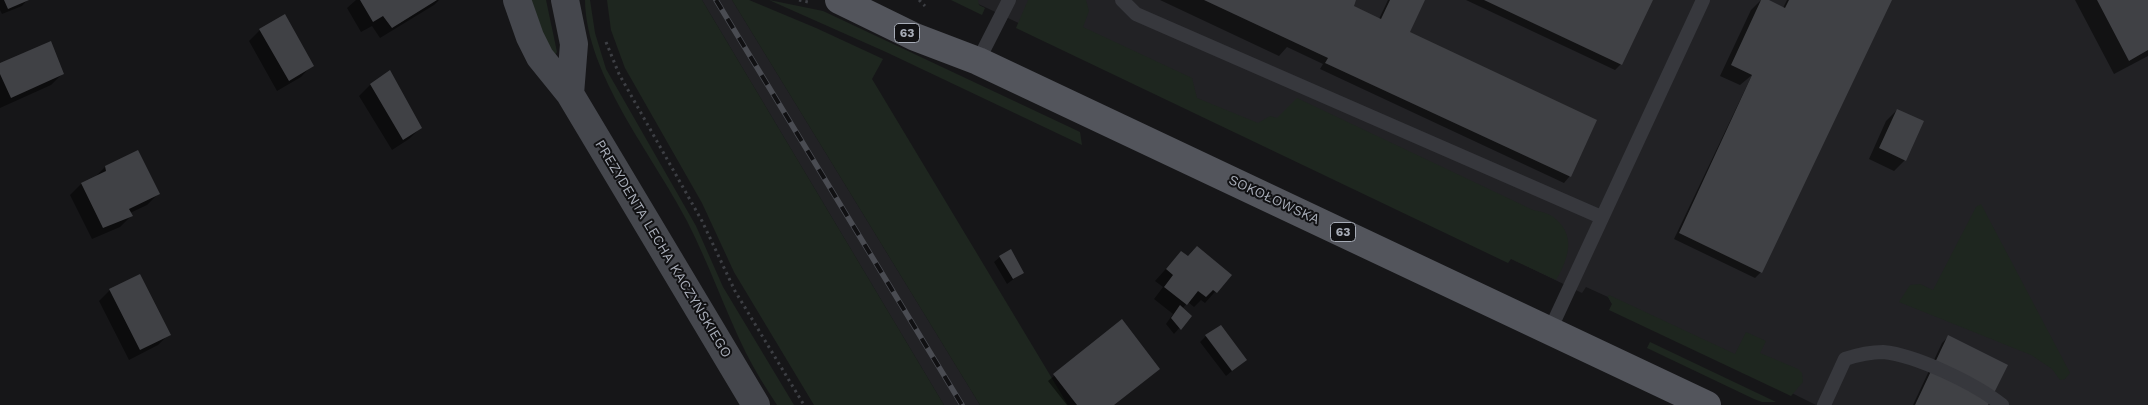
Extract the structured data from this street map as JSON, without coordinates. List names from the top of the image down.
{
  "streets": {
    "main road": ["63", "SOKOŁOWSKA", "PREZYDENTA LECHA KACZYŃSKIEGO"]
  }
}
